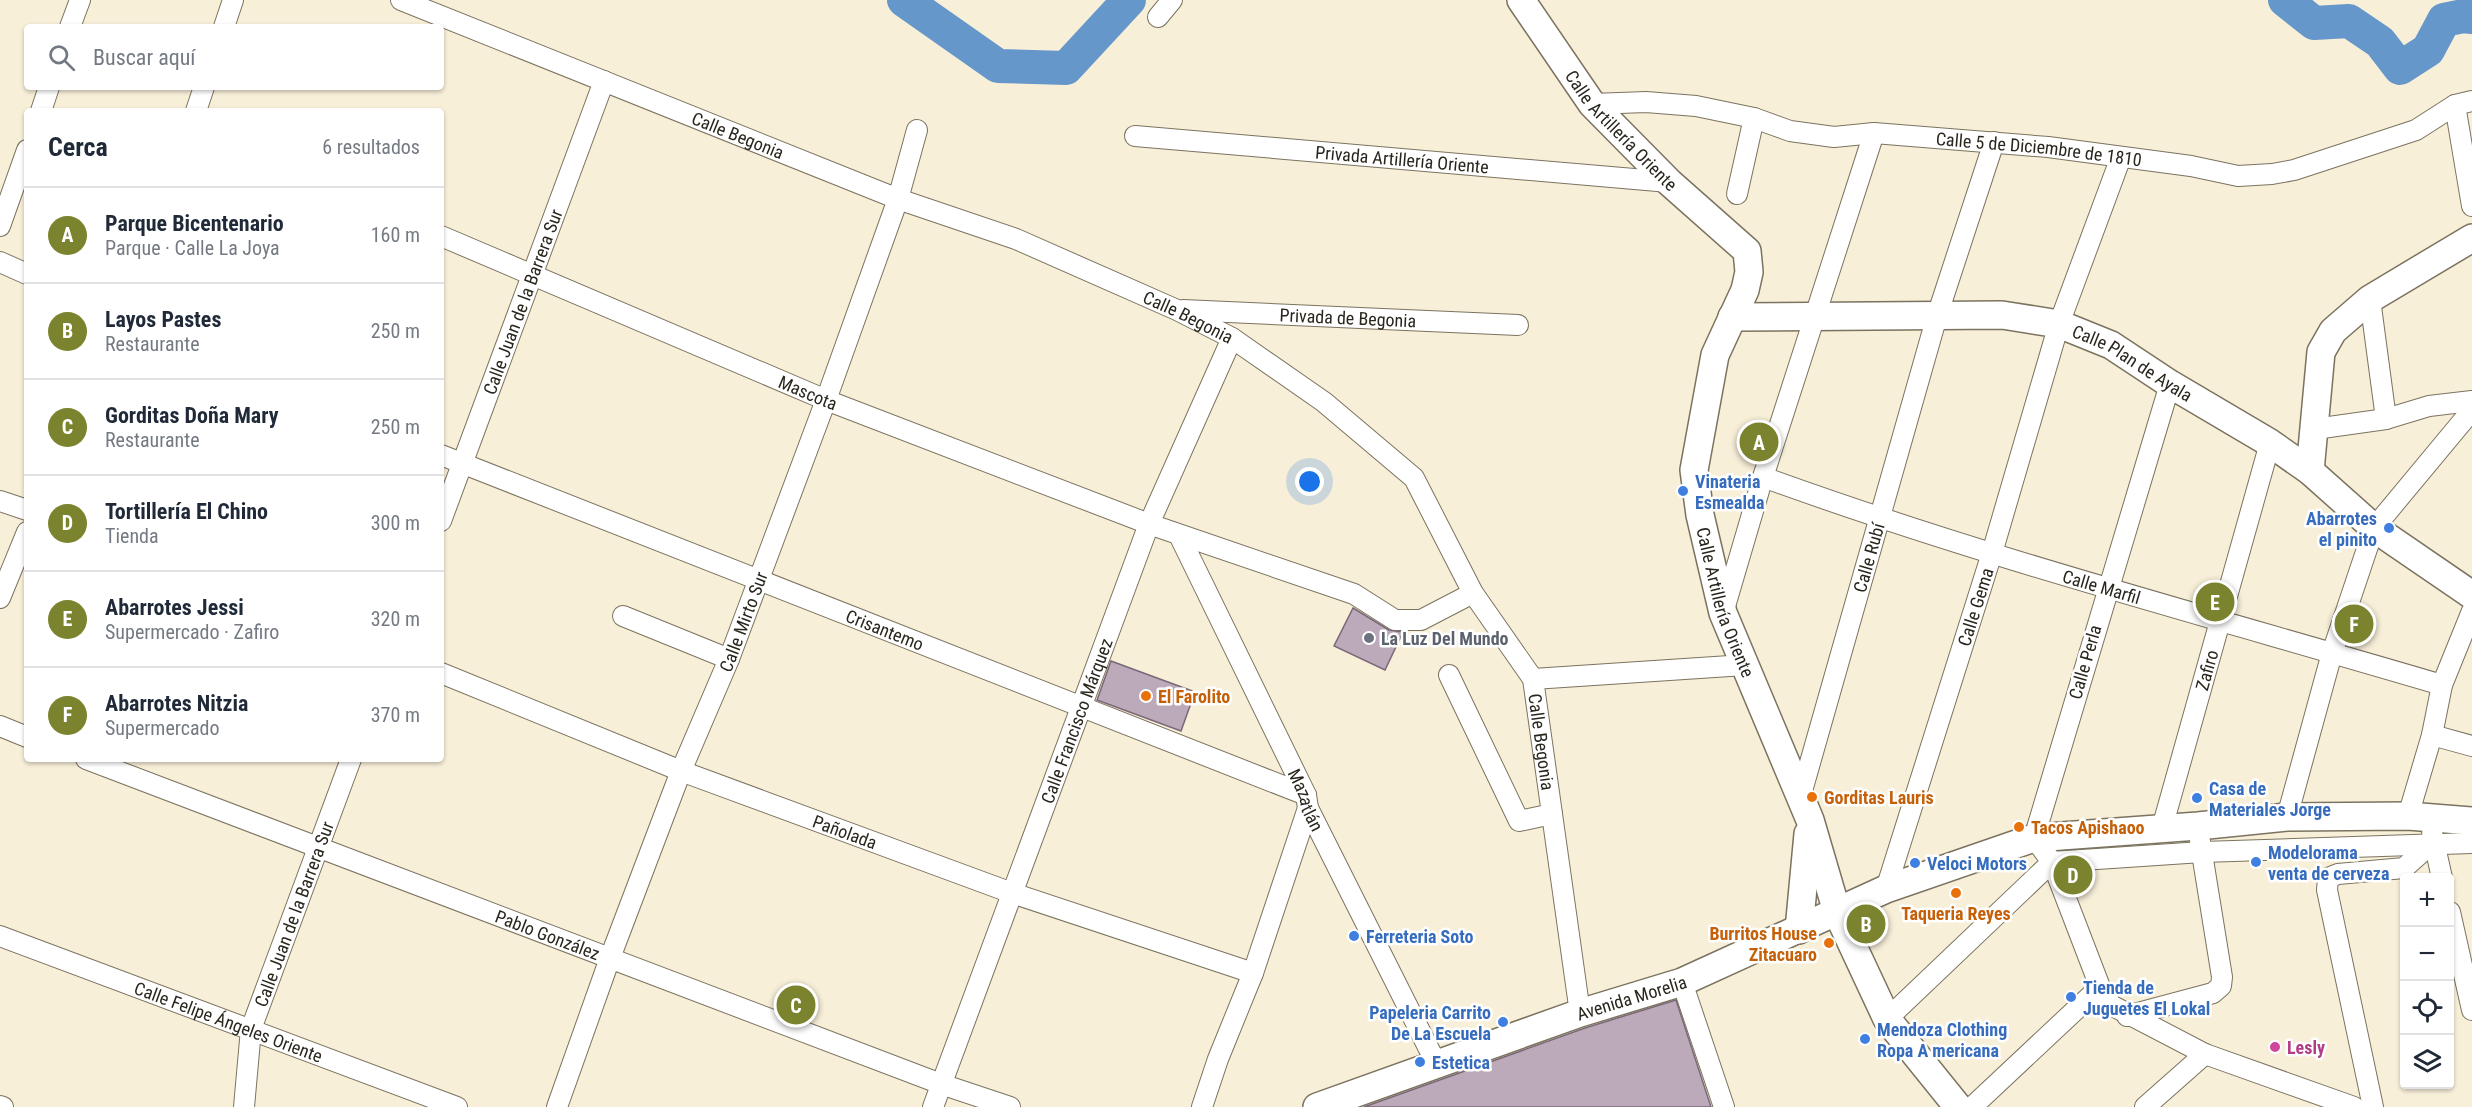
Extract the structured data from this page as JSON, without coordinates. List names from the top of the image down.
{
  "streets": {
    "street": [
      "Calle Artillería Oriente",
      "Calle Begonia",
      "Calle 5 de Diciembre de 1810",
      "Privada Artillería Oriente",
      "Calle Juan de la Barrera Sur",
      "Privada de Begonia",
      "Calle Plan de Ayala",
      "Mascota",
      "Calle Rubí",
      "Calle Marfil",
      "Calle Gema",
      "Calle Mirto Sur",
      "Crisantemo",
      "Calle Perla",
      "Zafiro",
      "Calle Francisco Márquez",
      "Mazatlán",
      "Pañolada",
      "Pablo González",
      "Avenida Morelia",
      "Calle Felipe Ángeles Oriente"
    ]
  },
  "crossings": [
    ["Calle Artillería Oriente", "Calle 5 de Diciembre de 1810"],
    ["Calle Artillería Oriente", "Privada Artillería Oriente"],
    ["Calle Artillería Oriente", "Calle Plan de Ayala"],
    ["Calle Artillería Oriente", "Calle Rubí"],
    ["Calle Artillería Oriente", "Avenida Morelia"],
    ["Calle Begonia", "Calle Juan de la Barrera Sur"],
    ["Calle Begonia", "Privada de Begonia"],
    ["Calle Begonia", "Mascota"],
    ["Calle Begonia", "Calle Mirto Sur"],
    ["Calle Begonia", "Calle Francisco Márquez"],
    ["Calle Begonia", "Avenida Morelia"],
    ["Calle 5 de Diciembre de 1810", "Calle Rubí"],
    ["Calle 5 de Diciembre de 1810", "Calle Gema"],
    ["Calle Juan de la Barrera Sur", "Mascota"],
    ["Calle Juan de la Barrera Sur", "Crisantemo"],
    ["Calle Juan de la Barrera Sur", "Pablo González"],
    ["Calle Juan de la Barrera Sur", "Calle Felipe Ángeles Oriente"],
    ["Calle Plan de Ayala", "Calle Rubí"],
    ["Calle Plan de Ayala", "Calle Gema"],
    ["Calle Plan de Ayala", "Calle Perla"],
    ["Calle Plan de Ayala", "Zafiro"],
    ["Mascota", "Calle Mirto Sur"],
    ["Mascota", "Calle Francisco Márquez"],
    ["Mascota", "Mazatlán"],
    ["Calle Rubí", "Calle Marfil"],
    ["Calle Marfil", "Calle Gema"],
    ["Calle Marfil", "Calle Perla"],
    ["Calle Marfil", "Zafiro"],
    ["Calle Gema", "Avenida Morelia"],
    ["Calle Mirto Sur", "Crisantemo"],
    ["Calle Mirto Sur", "Pañolada"],
    ["Calle Mirto Sur", "Pablo González"],
    ["Crisantemo", "Calle Francisco Márquez"],
    ["Crisantemo", "Mazatlán"],
    ["Calle Perla", "Avenida Morelia"],
    ["Zafiro", "Avenida Morelia"],
    ["Calle Francisco Márquez", "Pañolada"],
    ["Calle Francisco Márquez", "Pablo González"],
    ["Mazatlán", "Avenida Morelia"]
  ],
  "places": [
    "Vinateria Esmealda",
    "Abarrotes el pinito",
    "La Luz Del Mundo",
    "El Farolito",
    "Gorditas Lauris",
    "Casa de Materiales Jorge",
    "Tacos Apishaoo",
    "Modelorama venta de cerveza",
    "Veloci Motors",
    "Taqueria Reyes",
    "Ferreteria Soto",
    "Burritos House Zitacuaro",
    "Tienda de Juguetes El Lokal",
    "Papeleria Carrito De La Escuela",
    "Mendoza Clothing Ropa A mericana",
    "Lesly",
    "Estetica"
  ],
  "page": {
    "search": "Buscar aquí",
    "heading": ["Cerca", "6 resultados"],
    "list": [
      {
        "mark": "A",
        "name": "Parque Bicentenario",
        "note": "Parque · Calle La Joya",
        "value": "160 m"
      },
      {
        "mark": "B",
        "name": "Layos Pastes",
        "note": "Restaurante",
        "value": "250 m"
      },
      {
        "mark": "C",
        "name": "Gorditas Doña Mary",
        "note": "Restaurante",
        "value": "250 m"
      },
      {
        "mark": "D",
        "name": "Tortillería El Chino",
        "note": "Tienda",
        "value": "300 m"
      },
      {
        "mark": "E",
        "name": "Abarrotes Jessi",
        "note": "Supermercado · Zafiro",
        "value": "320 m"
      },
      {
        "mark": "F",
        "name": "Abarrotes Nitzia",
        "note": "Supermercado",
        "value": "370 m"
      }
    ],
    "pins": [
      "A",
      "E",
      "F",
      "D",
      "B",
      "C"
    ],
    "map_buttons": ["+", "−"]
  }
}
